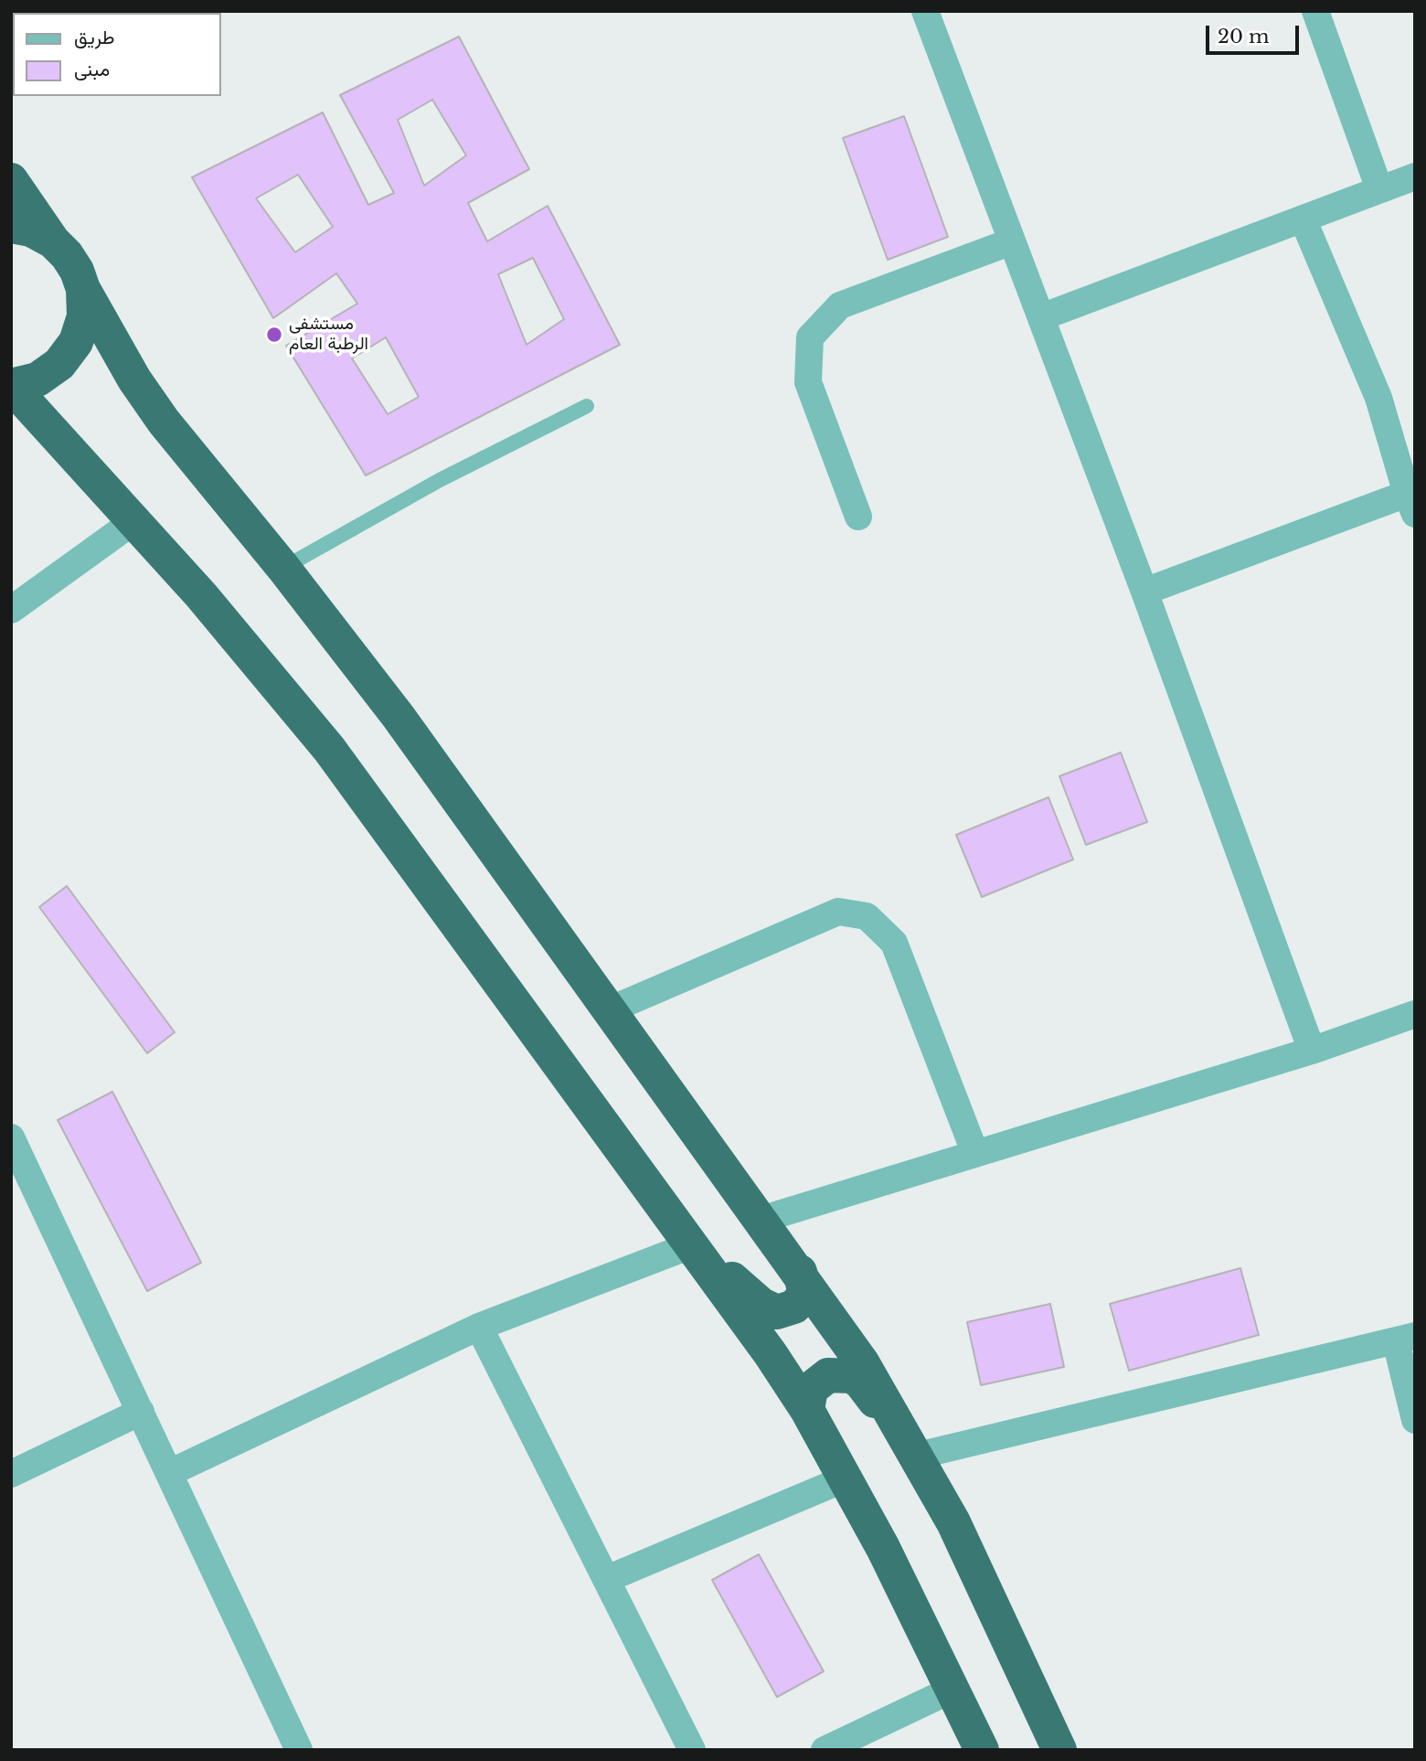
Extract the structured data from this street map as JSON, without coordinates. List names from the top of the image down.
{
  "places": ["مستشفى الرطبة العام"],
  "legend": ["طريق", "مبنى"],
  "scale_bar": "20 m"
}
